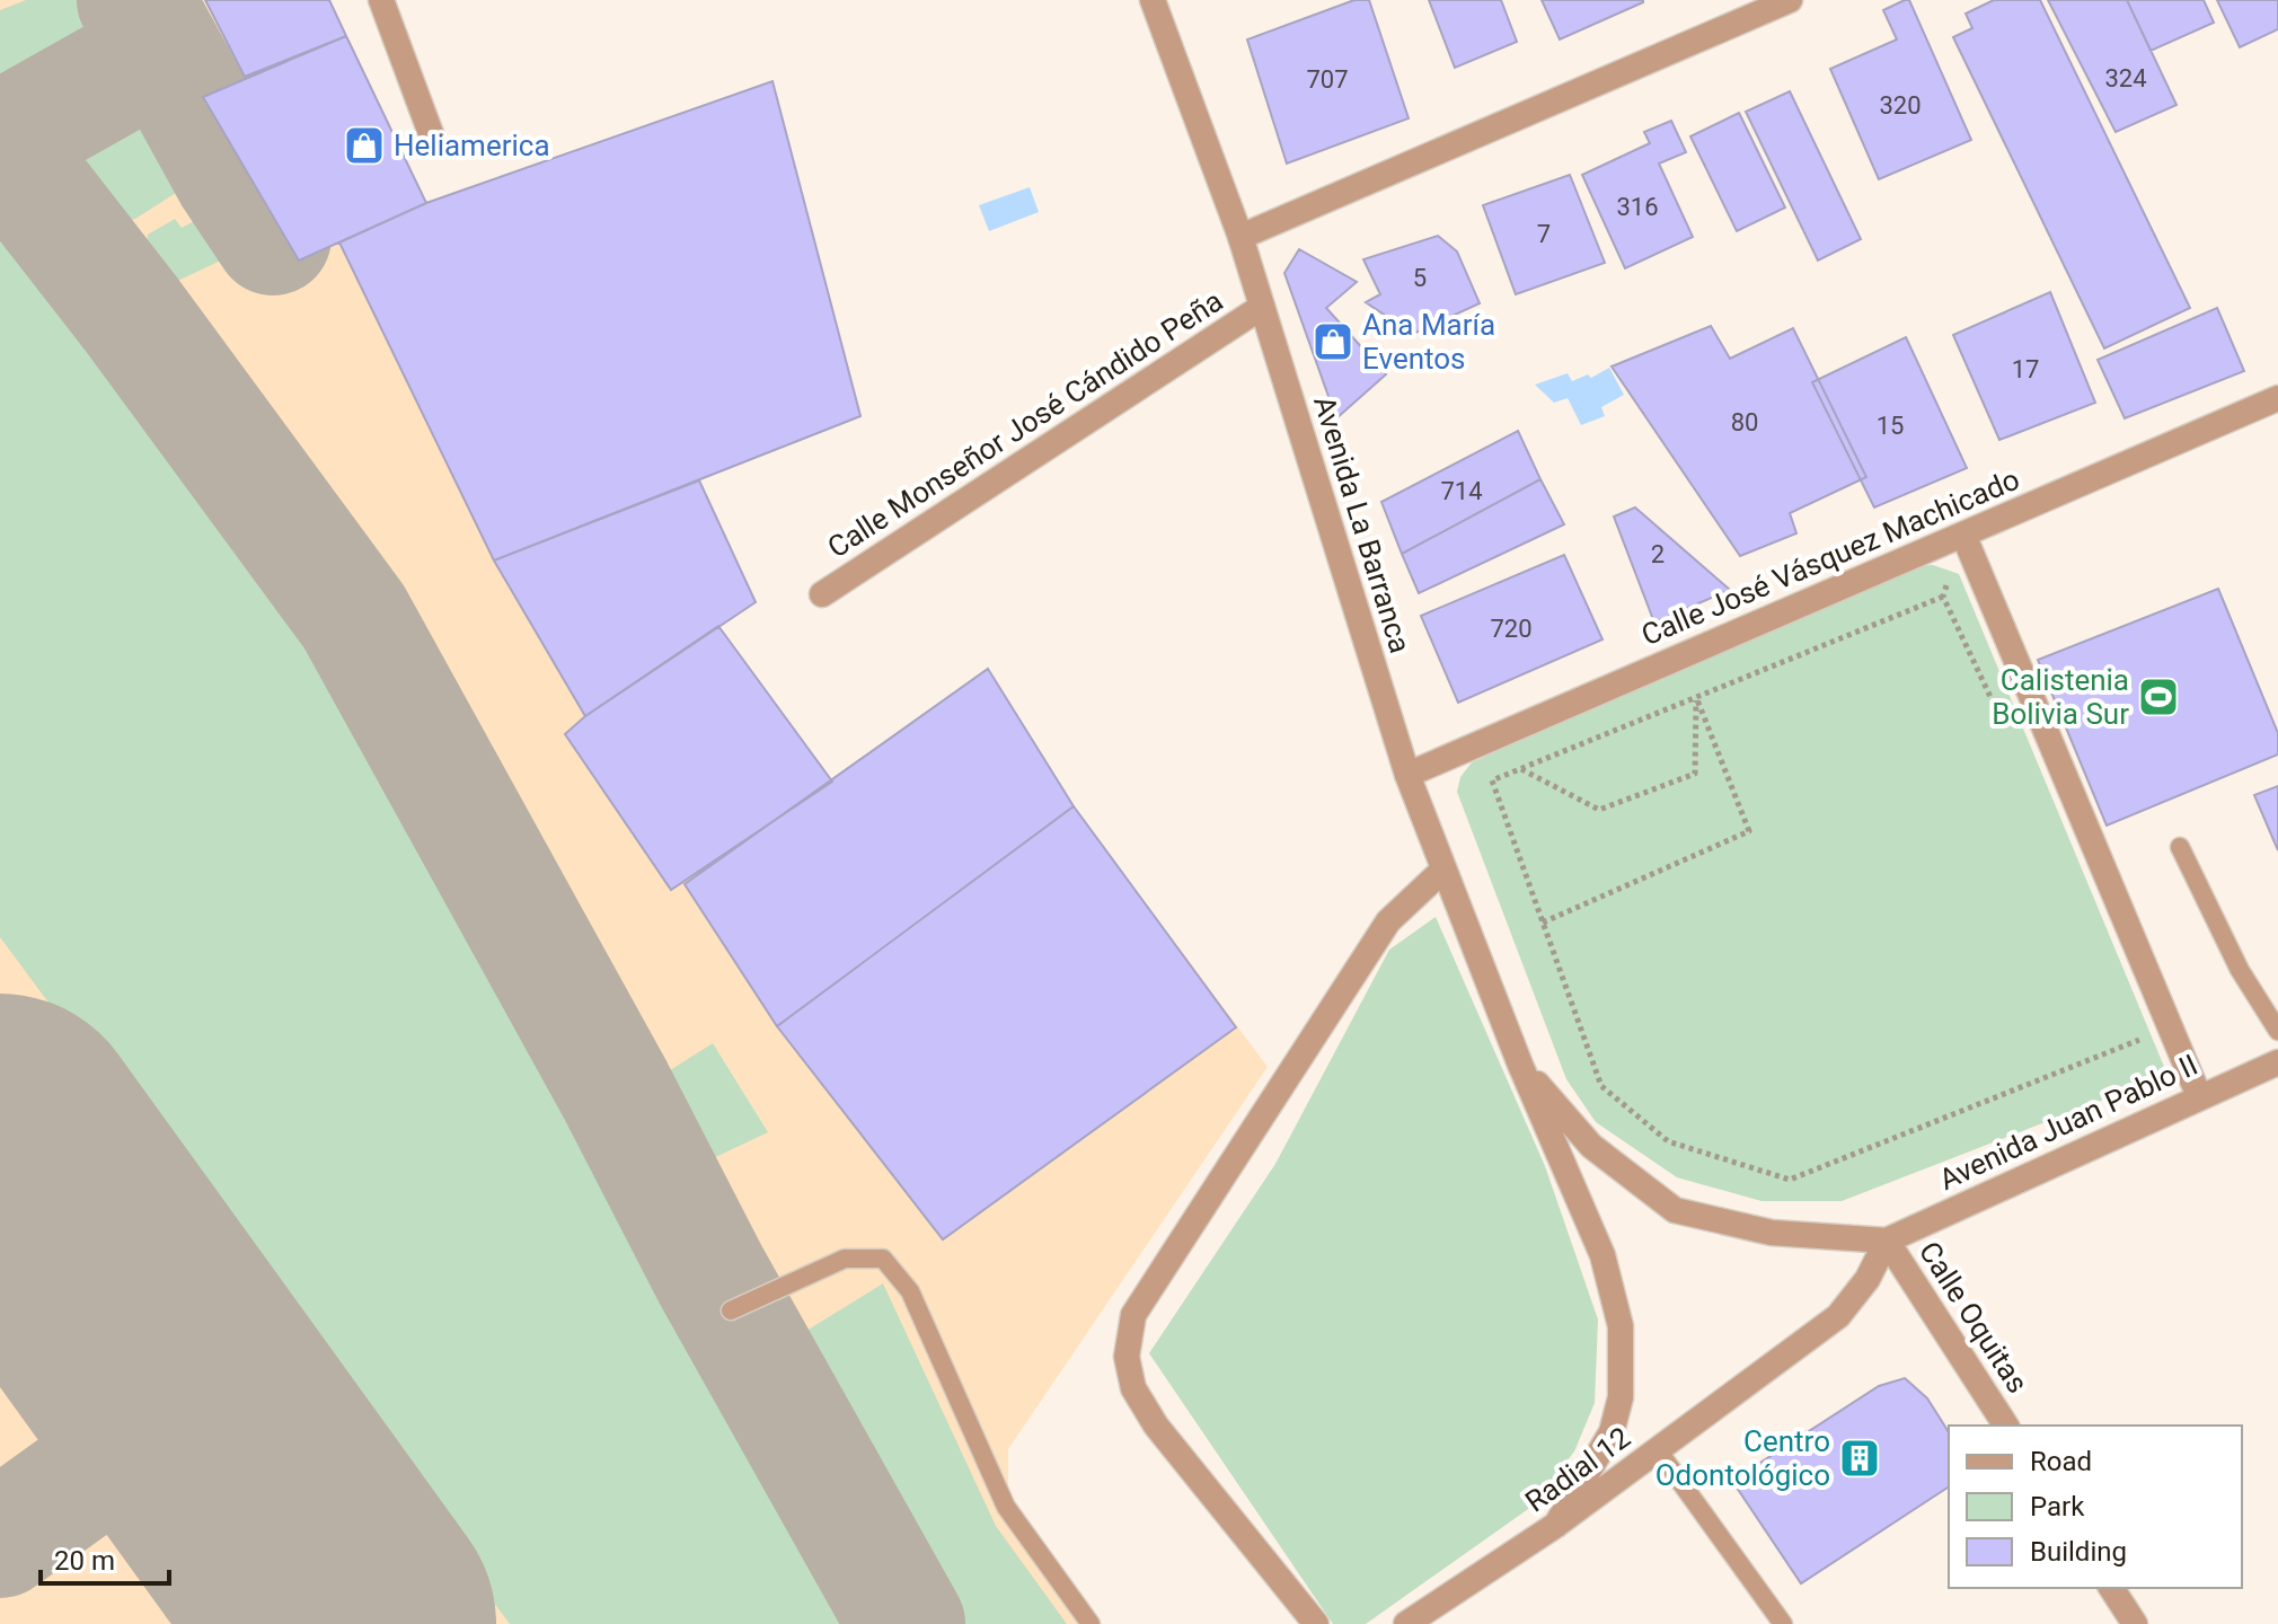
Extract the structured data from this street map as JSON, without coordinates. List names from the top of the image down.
{
  "streets": {
    "street": [
      "Calle Monseñor José Cándido Peña",
      "Avenida La Barranca",
      "Calle José Vásquez Machicado",
      "Avenida Juan Pablo II",
      "Calle Oquitas",
      "Radial 12"
    ]
  },
  "crossings": [
    ["Calle Monseñor José Cándido Peña", "Avenida La Barranca"],
    ["Avenida La Barranca", "Calle José Vásquez Machicado"],
    ["Avenida La Barranca", "Avenida Juan Pablo II"],
    ["Avenida La Barranca", "Calle Oquitas"],
    ["Avenida La Barranca", "Radial 12"],
    ["Avenida Juan Pablo II", "Calle Oquitas"],
    ["Avenida Juan Pablo II", "Radial 12"],
    ["Calle Oquitas", "Radial 12"]
  ],
  "places": {
    "shop": ["Heliamerica", "Ana María Eventos"],
    "sports": ["Calistenia Bolivia Sur"],
    "building": ["Centro Odontológico"]
  },
  "house_numbers": [
    "324",
    "707",
    "320",
    "316",
    "7",
    "5",
    "17",
    "80",
    "15",
    "714",
    "2",
    "720"
  ],
  "legend": ["Road", "Park", "Building"],
  "scale_bar": "20 m"
}
